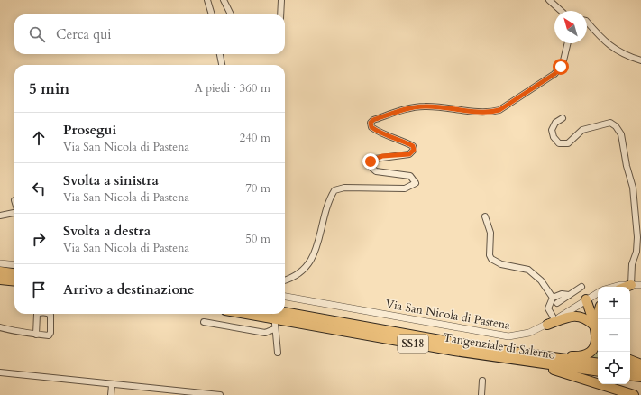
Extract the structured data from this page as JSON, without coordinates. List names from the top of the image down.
{
  "streets": {
    "highway": ["SS18", "Tangenziale di Salerno"],
    "street": ["Via San Nicola di Pastena"]
  },
  "north": "top left",
  "page": {
    "search": "Cerca qui",
    "heading": ["5 min", "A piedi · 360 m"],
    "list": [
      ["Prosegui", "Via San Nicola di Pastena", "240 m"],
      ["Svolta a sinistra", "Via San Nicola di Pastena", "70 m"],
      ["Svolta a destra", "Via San Nicola di Pastena", "50 m"],
      "Arrivo a destinazione"
    ],
    "map_buttons": ["+", "−"]
  }
}
